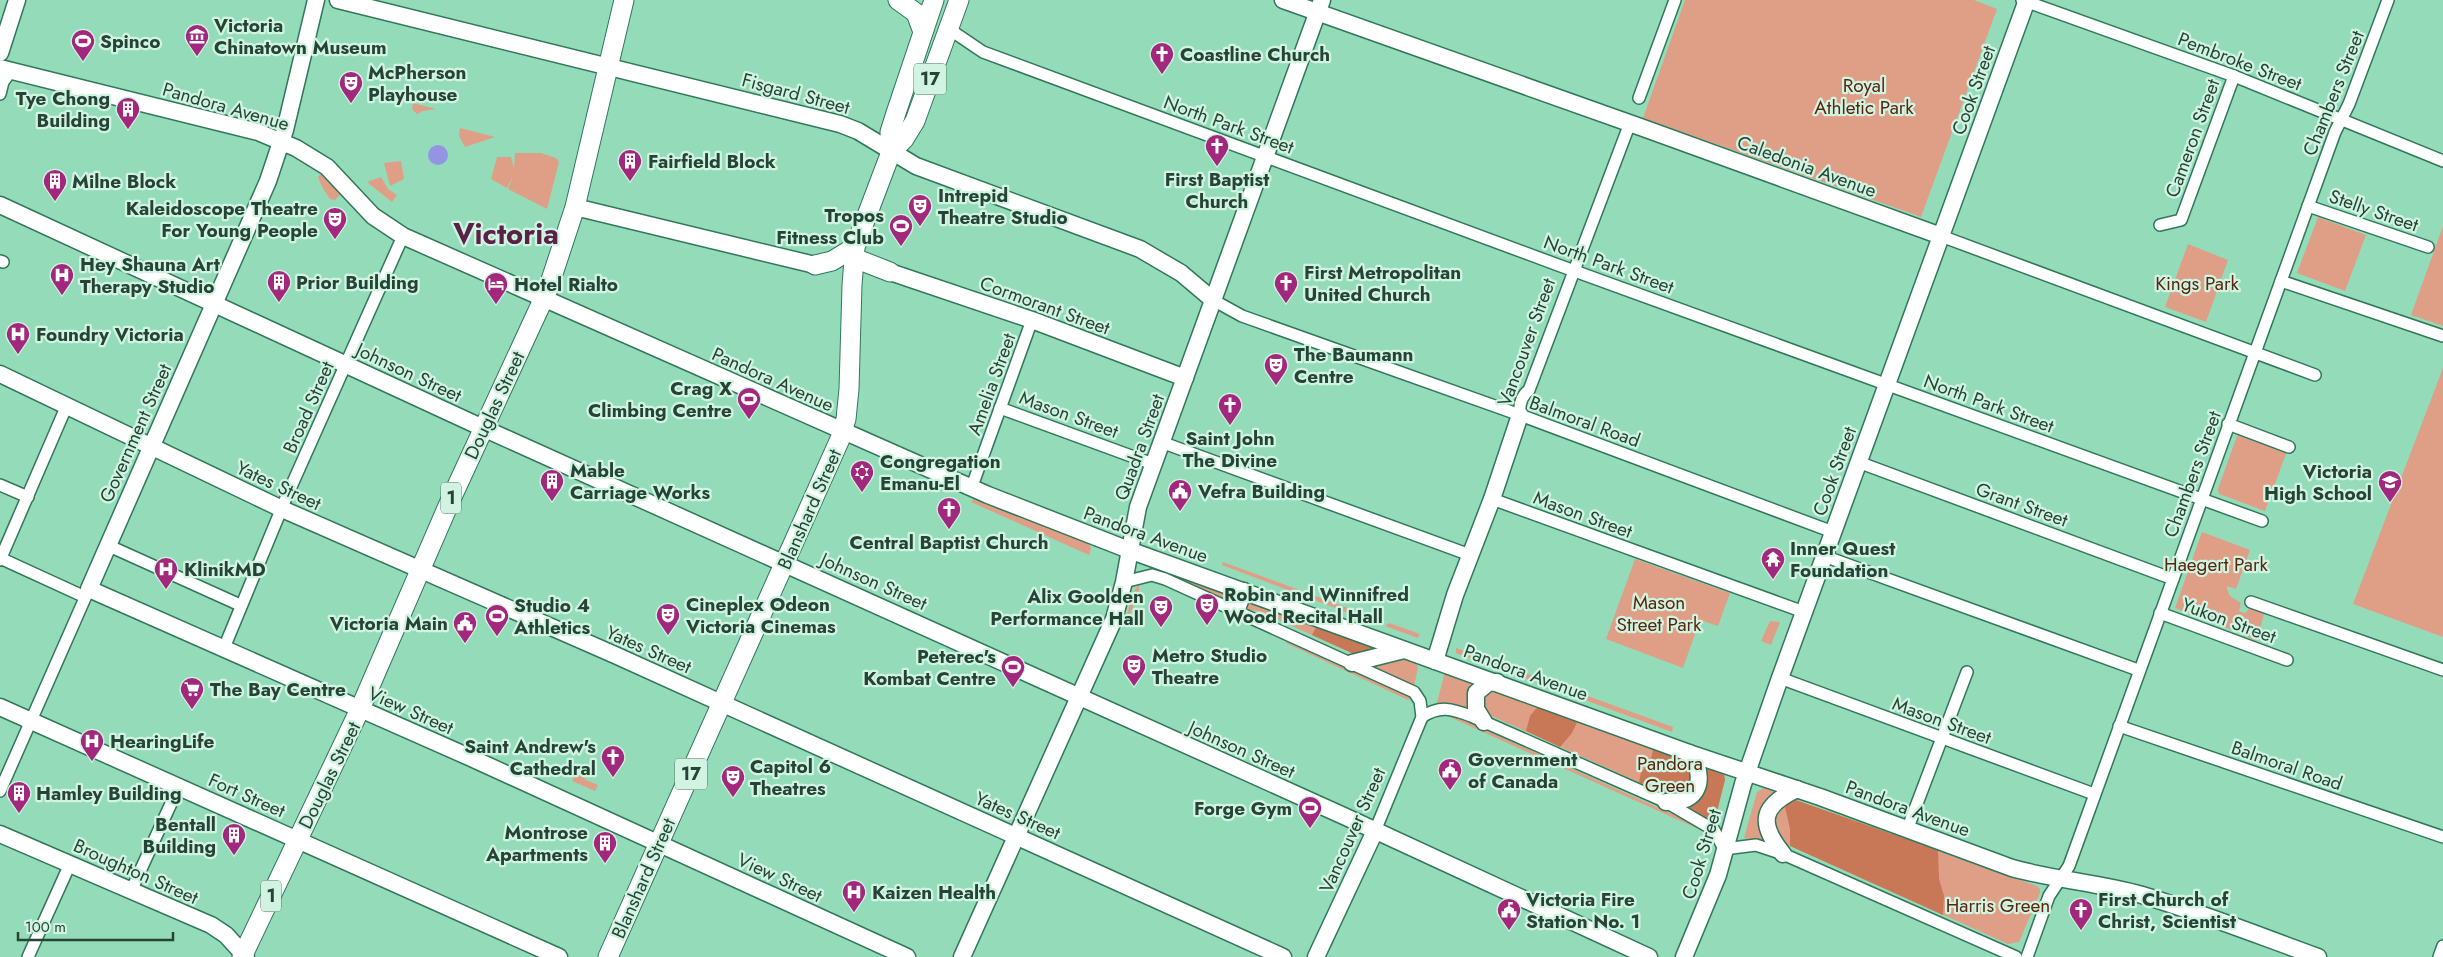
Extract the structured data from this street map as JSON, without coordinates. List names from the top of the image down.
{
  "streets": {
    "main road": [
      "17",
      "Cook Street",
      "Fisgard Street",
      "Pandora Avenue",
      "Caledonia Avenue",
      "Cormorant Street",
      "Vancouver Street",
      "Johnson Street",
      "Douglas Street",
      "Government Street",
      "Quadra Street",
      "Yates Street",
      "1",
      "Blanshard Street",
      "View Street",
      "Fort Street",
      "Broughton Street"
    ],
    "street": [
      "Pembroke Street",
      "Chambers Street",
      "North Park Street",
      "Cameron Street",
      "Stelly Street",
      "Amelia Street",
      "Broad Street",
      "Mason Street",
      "Balmoral Road",
      "Grant Street",
      "Yukon Street"
    ]
  },
  "crossings": [
    ["Pembroke Street", "Cook Street"],
    ["Pembroke Street", "Chambers Street"],
    ["Pembroke Street", "Cameron Street"],
    ["Cook Street", "Pandora Avenue"],
    ["Cook Street", "North Park Street"],
    ["Cook Street", "Caledonia Avenue"],
    ["Cook Street", "Mason Street"],
    ["Cook Street", "Balmoral Road"],
    ["Cook Street", "Grant Street"],
    ["Fisgard Street", "Douglas Street"],
    ["Fisgard Street", "Balmoral Road"],
    ["Fisgard Street", "Quadra Street"],
    ["Fisgard Street", "Blanshard Street"],
    ["Chambers Street", "Pandora Avenue"],
    ["Chambers Street", "North Park Street"],
    ["Chambers Street", "Caledonia Avenue"],
    ["Chambers Street", "Stelly Street"],
    ["Chambers Street", "Mason Street"],
    ["Chambers Street", "Balmoral Road"],
    ["Chambers Street", "Grant Street"],
    ["Chambers Street", "Yukon Street"],
    ["Pandora Avenue", "Vancouver Street"],
    ["Pandora Avenue", "Amelia Street"],
    ["Pandora Avenue", "Douglas Street"],
    ["Pandora Avenue", "Broad Street"],
    ["Pandora Avenue", "Government Street"],
    ["Pandora Avenue", "Quadra Street"],
    ["Pandora Avenue", "Blanshard Street"],
    ["North Park Street", "Vancouver Street"],
    ["North Park Street", "Quadra Street"],
    ["North Park Street", "Blanshard Street"],
    ["Caledonia Avenue", "Vancouver Street"],
    ["Caledonia Avenue", "Quadra Street"],
    ["Cormorant Street", "Amelia Street"],
    ["Cormorant Street", "Quadra Street"],
    ["Vancouver Street", "Johnson Street"],
    ["Vancouver Street", "Mason Street"],
    ["Vancouver Street", "Balmoral Road"],
    ["Johnson Street", "Douglas Street"],
    ["Johnson Street", "Broad Street"],
    ["Johnson Street", "Government Street"],
    ["Johnson Street", "Quadra Street"],
    ["Johnson Street", "Blanshard Street"],
    ["Amelia Street", "Mason Street"],
    ["Douglas Street", "Yates Street"],
    ["Douglas Street", "View Street"],
    ["Douglas Street", "Fort Street"],
    ["Douglas Street", "Broughton Street"],
    ["Broad Street", "Yates Street"],
    ["Broad Street", "View Street"],
    ["Mason Street", "Quadra Street"],
    ["Balmoral Road", "Quadra Street"],
    ["Government Street", "Yates Street"],
    ["Government Street", "View Street"],
    ["Government Street", "Fort Street"],
    ["Quadra Street", "Yates Street"],
    ["Yates Street", "Blanshard Street"],
    ["Blanshard Street", "View Street"]
  ],
  "districts": ["Victoria"],
  "parks": [
    "Royal Athletic Park",
    "Kings Park",
    "Haegert Park",
    "Mason Street Park",
    "Pandora Green",
    "Harris Green"
  ],
  "places": {
    "museum": ["Victoria Chinatown Museum"],
    "sports": [
      "Spinco",
      "Tropos Fitness Club",
      "Crag X Climbing Centre",
      "Studio 4 Athletics",
      "Peterec's Kombat Centre",
      "Forge Gym"
    ],
    "church": [
      "Coastline Church",
      "First Baptist Church",
      "First Metropolitan United Church",
      "Saint John The Divine",
      "Central Baptist Church",
      "Saint Andrew's Cathedral",
      "First Church of Christ, Scientist"
    ],
    "theatre": [
      "McPherson Playhouse",
      "Intrepid Theatre Studio",
      "Kaleidoscope Theatre For Young People",
      "The Baumann Centre",
      "Robin and Winnifred Wood Recital Hall",
      "Alix Goolden Performance Hall",
      "Cineplex Odeon Victoria Cinemas",
      "Metro Studio Theatre",
      "Capitol 6 Theatres"
    ],
    "building": [
      "Tye Chong Building",
      "Fairfield Block",
      "Milne Block",
      "Prior Building",
      "Mable Carriage Works",
      "Hamley Building",
      "Bentall Building",
      "Montrose Apartments"
    ],
    "hospital": [
      "Hey Shauna Art Therapy Studio",
      "Foundry Victoria",
      "KlinikMD",
      "HearingLife",
      "Kaizen Health"
    ],
    "hotel": ["Hotel Rialto"],
    "synagogue": ["Congregation Emanu-El"],
    "school or university": ["Victoria High School"],
    "public building": [
      "Vefra Building",
      "Victoria Main",
      "Government of Canada",
      "Victoria Fire Station No. 1"
    ],
    "temple": ["Inner Quest Foundation"],
    "supermarket": ["The Bay Centre"]
  },
  "scale_bar": "100 m"
}
